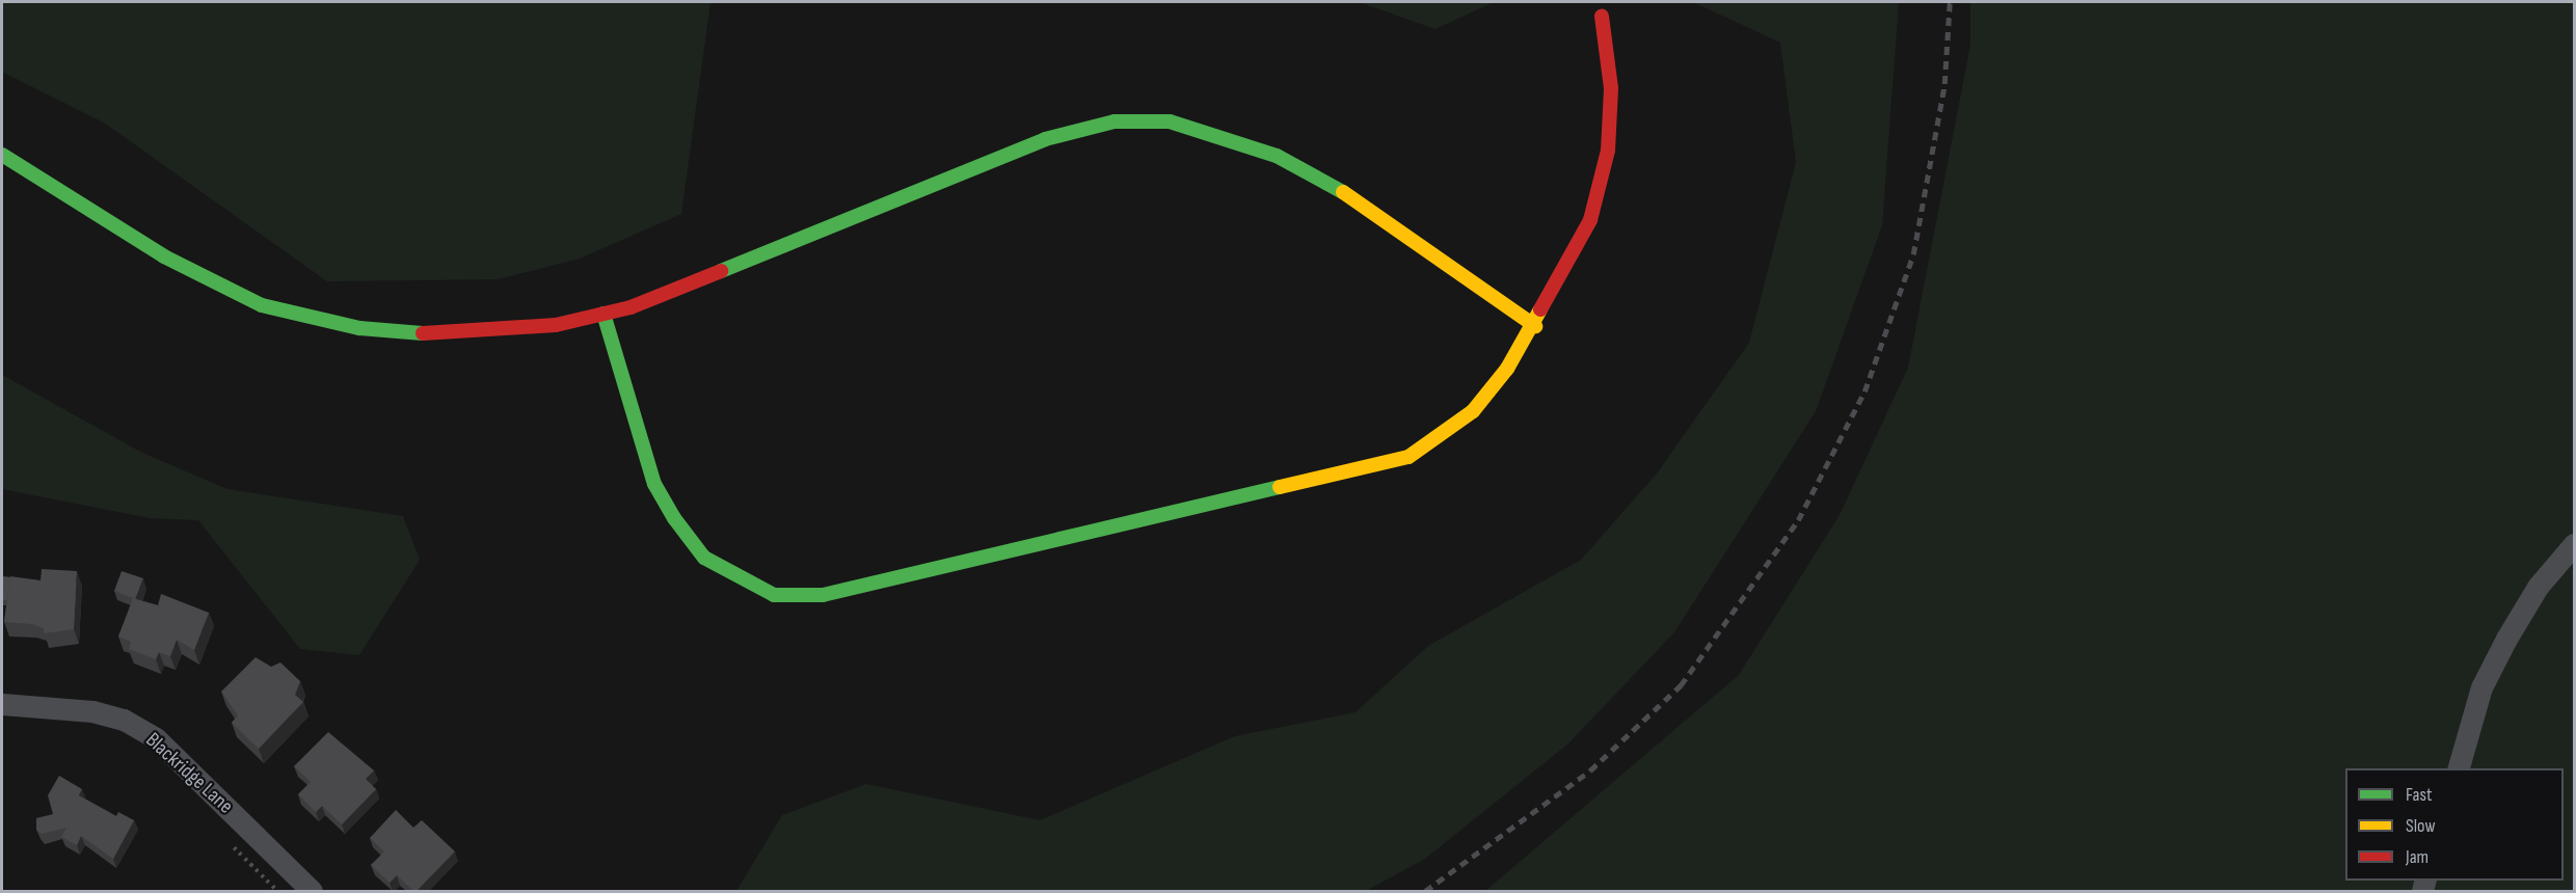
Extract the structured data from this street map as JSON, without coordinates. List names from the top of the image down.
{
  "streets": {
    "street": ["Blackridge Lane"]
  },
  "legend": ["Fast", "Slow", "Jam"]
}
